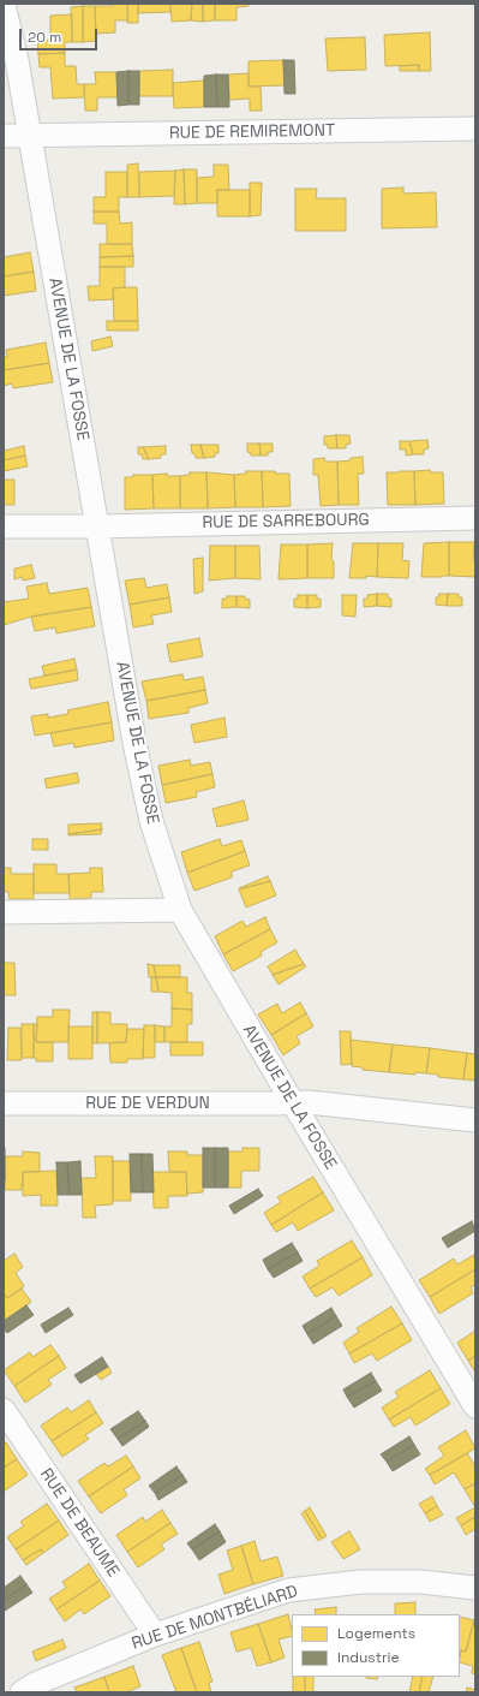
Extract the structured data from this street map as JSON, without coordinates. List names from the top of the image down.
{
  "streets": {
    "street": [
      "RUE DE REMIREMONT",
      "AVENUE DE LA FOSSE",
      "RUE DE SARREBOURG",
      "RUE DE VERDUN",
      "RUE DE BEAUME",
      "RUE DE MONTBÉLIARD"
    ]
  },
  "crossings": [
    ["RUE DE REMIREMONT", "AVENUE DE LA FOSSE"],
    ["AVENUE DE LA FOSSE", "RUE DE SARREBOURG"],
    ["AVENUE DE LA FOSSE", "RUE DE VERDUN"],
    ["RUE DE BEAUME", "RUE DE MONTBÉLIARD"]
  ],
  "legend": ["Logements", "Industrie"],
  "scale_bar": "20 m"
}
